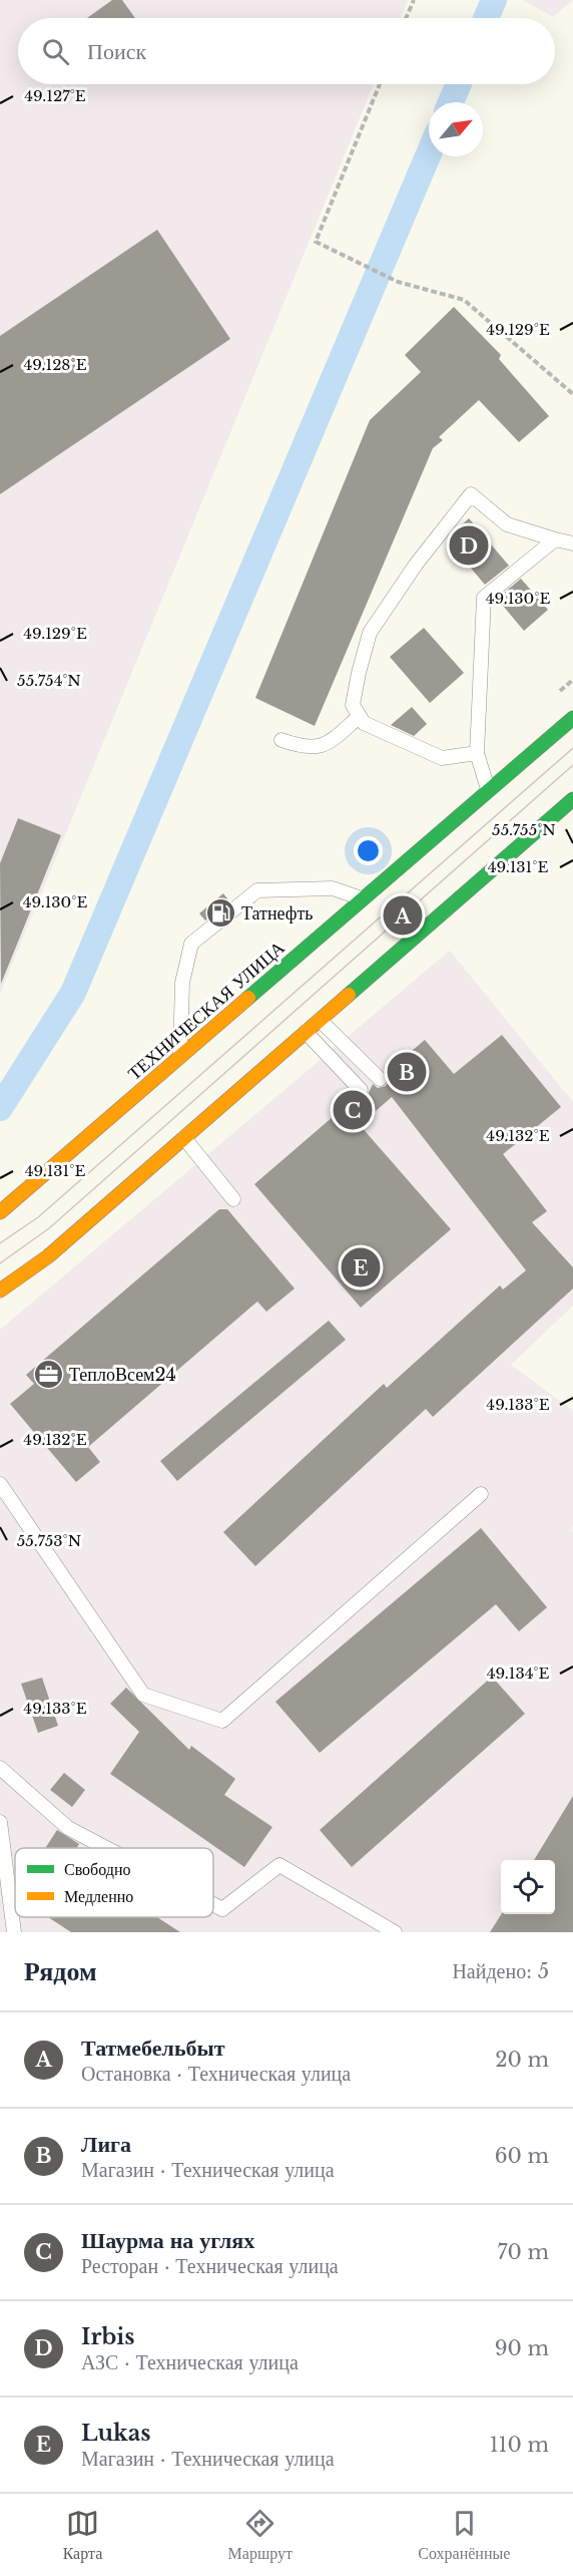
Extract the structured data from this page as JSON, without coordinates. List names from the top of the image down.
{
  "streets": {
    "main road": ["ТЕХНИЧЕСКАЯ УЛИЦА"]
  },
  "places": {
    "fuel station": ["Татнефть"],
    "office": ["ТеплоВсем24"]
  },
  "legend": ["Свободно", "Медленно"],
  "north": "top right",
  "page": {
    "search": "Поиск",
    "pins": [
      "D",
      "A",
      "B",
      "C",
      "E"
    ],
    "heading": ["Рядом", "Найдено: 5"],
    "list": [
      {
        "mark": "A",
        "name": "Татмебельбыт",
        "note": "Остановка · Техническая улица",
        "value": "20 m"
      },
      {
        "mark": "B",
        "name": "Лига",
        "note": "Магазин · Техническая улица",
        "value": "60 m"
      },
      {
        "mark": "C",
        "name": "Шаурма на углях",
        "note": "Ресторан · Техническая улица",
        "value": "70 m"
      },
      {
        "mark": "D",
        "name": "Irbis",
        "note": "АЗС · Техническая улица",
        "value": "90 m"
      },
      {
        "mark": "E",
        "name": "Lukas",
        "note": "Магазин · Техническая улица",
        "value": "110 m"
      }
    ],
    "nav": ["Карта", "Маршрут", "Сохранённые"]
  },
  "coordinates": [
    "49.127°E",
    "49.129°E",
    "49.128°E",
    "49.130°E",
    "55.754°N",
    "55.755°N",
    "49.131°E",
    "49.132°E",
    "49.133°E",
    "55.753°N",
    "49.134°E"
  ]
}
